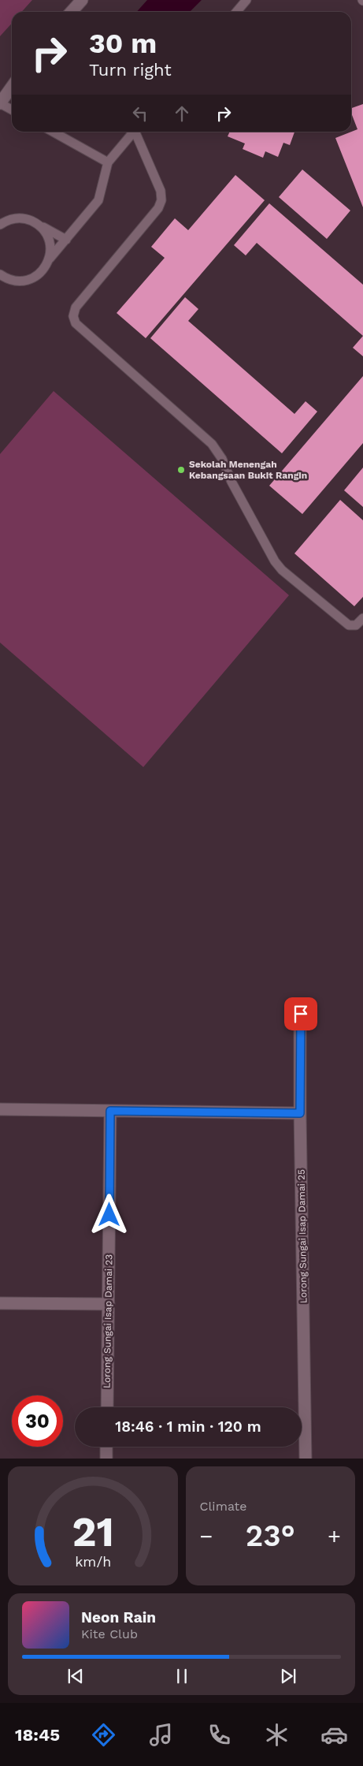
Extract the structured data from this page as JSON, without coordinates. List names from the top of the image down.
{
  "streets": {
    "street": ["Lorong Sungai Isap Damai 25", "Lorong Sungai Isap Damai 23"]
  },
  "places": ["Sekolah Menengah Kebangsaan Bukit Rangin"],
  "page": {
    "turn": ["30 m", "Turn right"],
    "limit": "30",
    "trip": "18:46 · 1 min · 120 m",
    "tile": "Climate",
    "heat": ["−", "23°", "+"],
    "song": ["Neon Rain", "Kite Club"],
    "tabs": "18:45",
    "gauge": ["21", "km/h"]
  }
}
